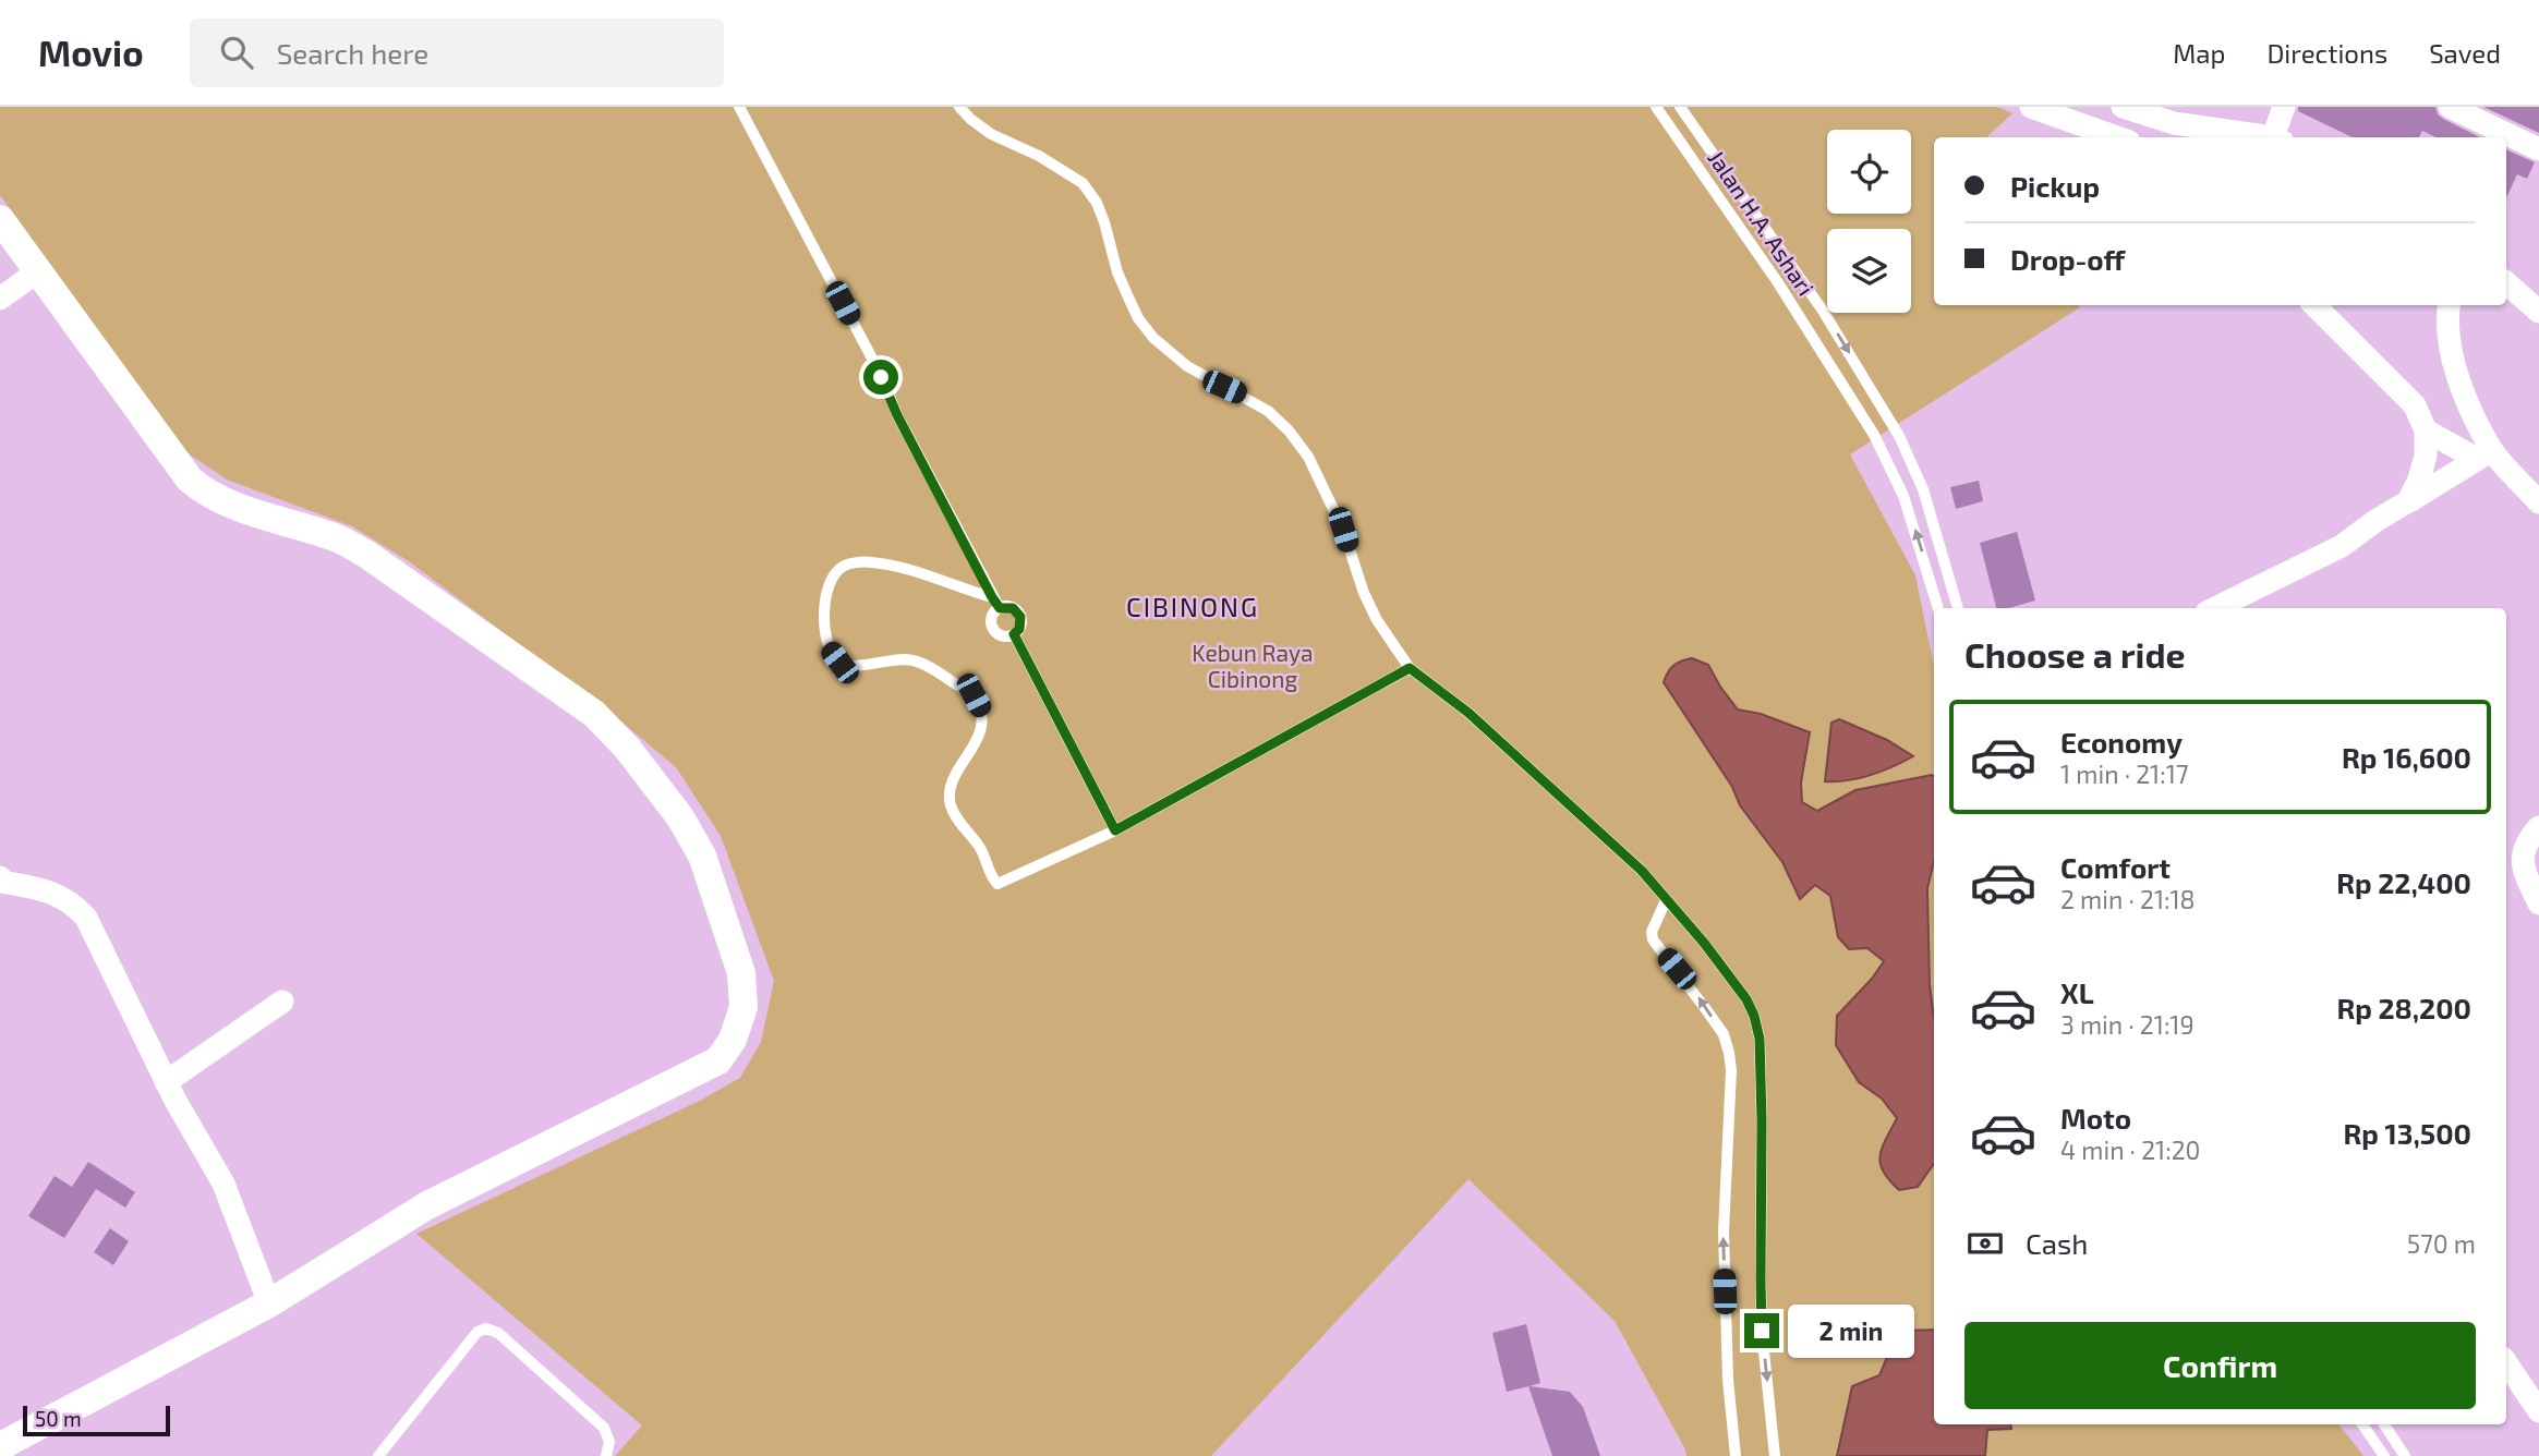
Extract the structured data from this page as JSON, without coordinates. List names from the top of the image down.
{
  "streets": {
    "lane": ["Jalan H.A. Ashari"]
  },
  "districts": ["CIBINONG"],
  "parks": ["Kebun Raya Cibinong"],
  "scale_bar": "50 m",
  "page": {
    "header": "Movio",
    "search": "Search here",
    "nav": ["Map", "Directions", "Saved"],
    "banner": ["Pickup", "Drop-off"],
    "heading": "Choose a ride",
    "list": [
      {
        "name": "Economy",
        "note": "1 min · 21:17",
        "value": "Rp 16,600"
      },
      {
        "name": "Comfort",
        "note": "2 min · 21:18",
        "value": "Rp 22,400"
      },
      {
        "name": "XL",
        "note": "3 min · 21:19",
        "value": "Rp 28,200"
      },
      {
        "name": "Moto",
        "note": "4 min · 21:20",
        "value": "Rp 13,500"
      }
    ],
    "pay": ["Cash", "570 m"],
    "bubble": "2 min",
    "buttons": "Confirm",
    "scale": "50 m"
  }
}
